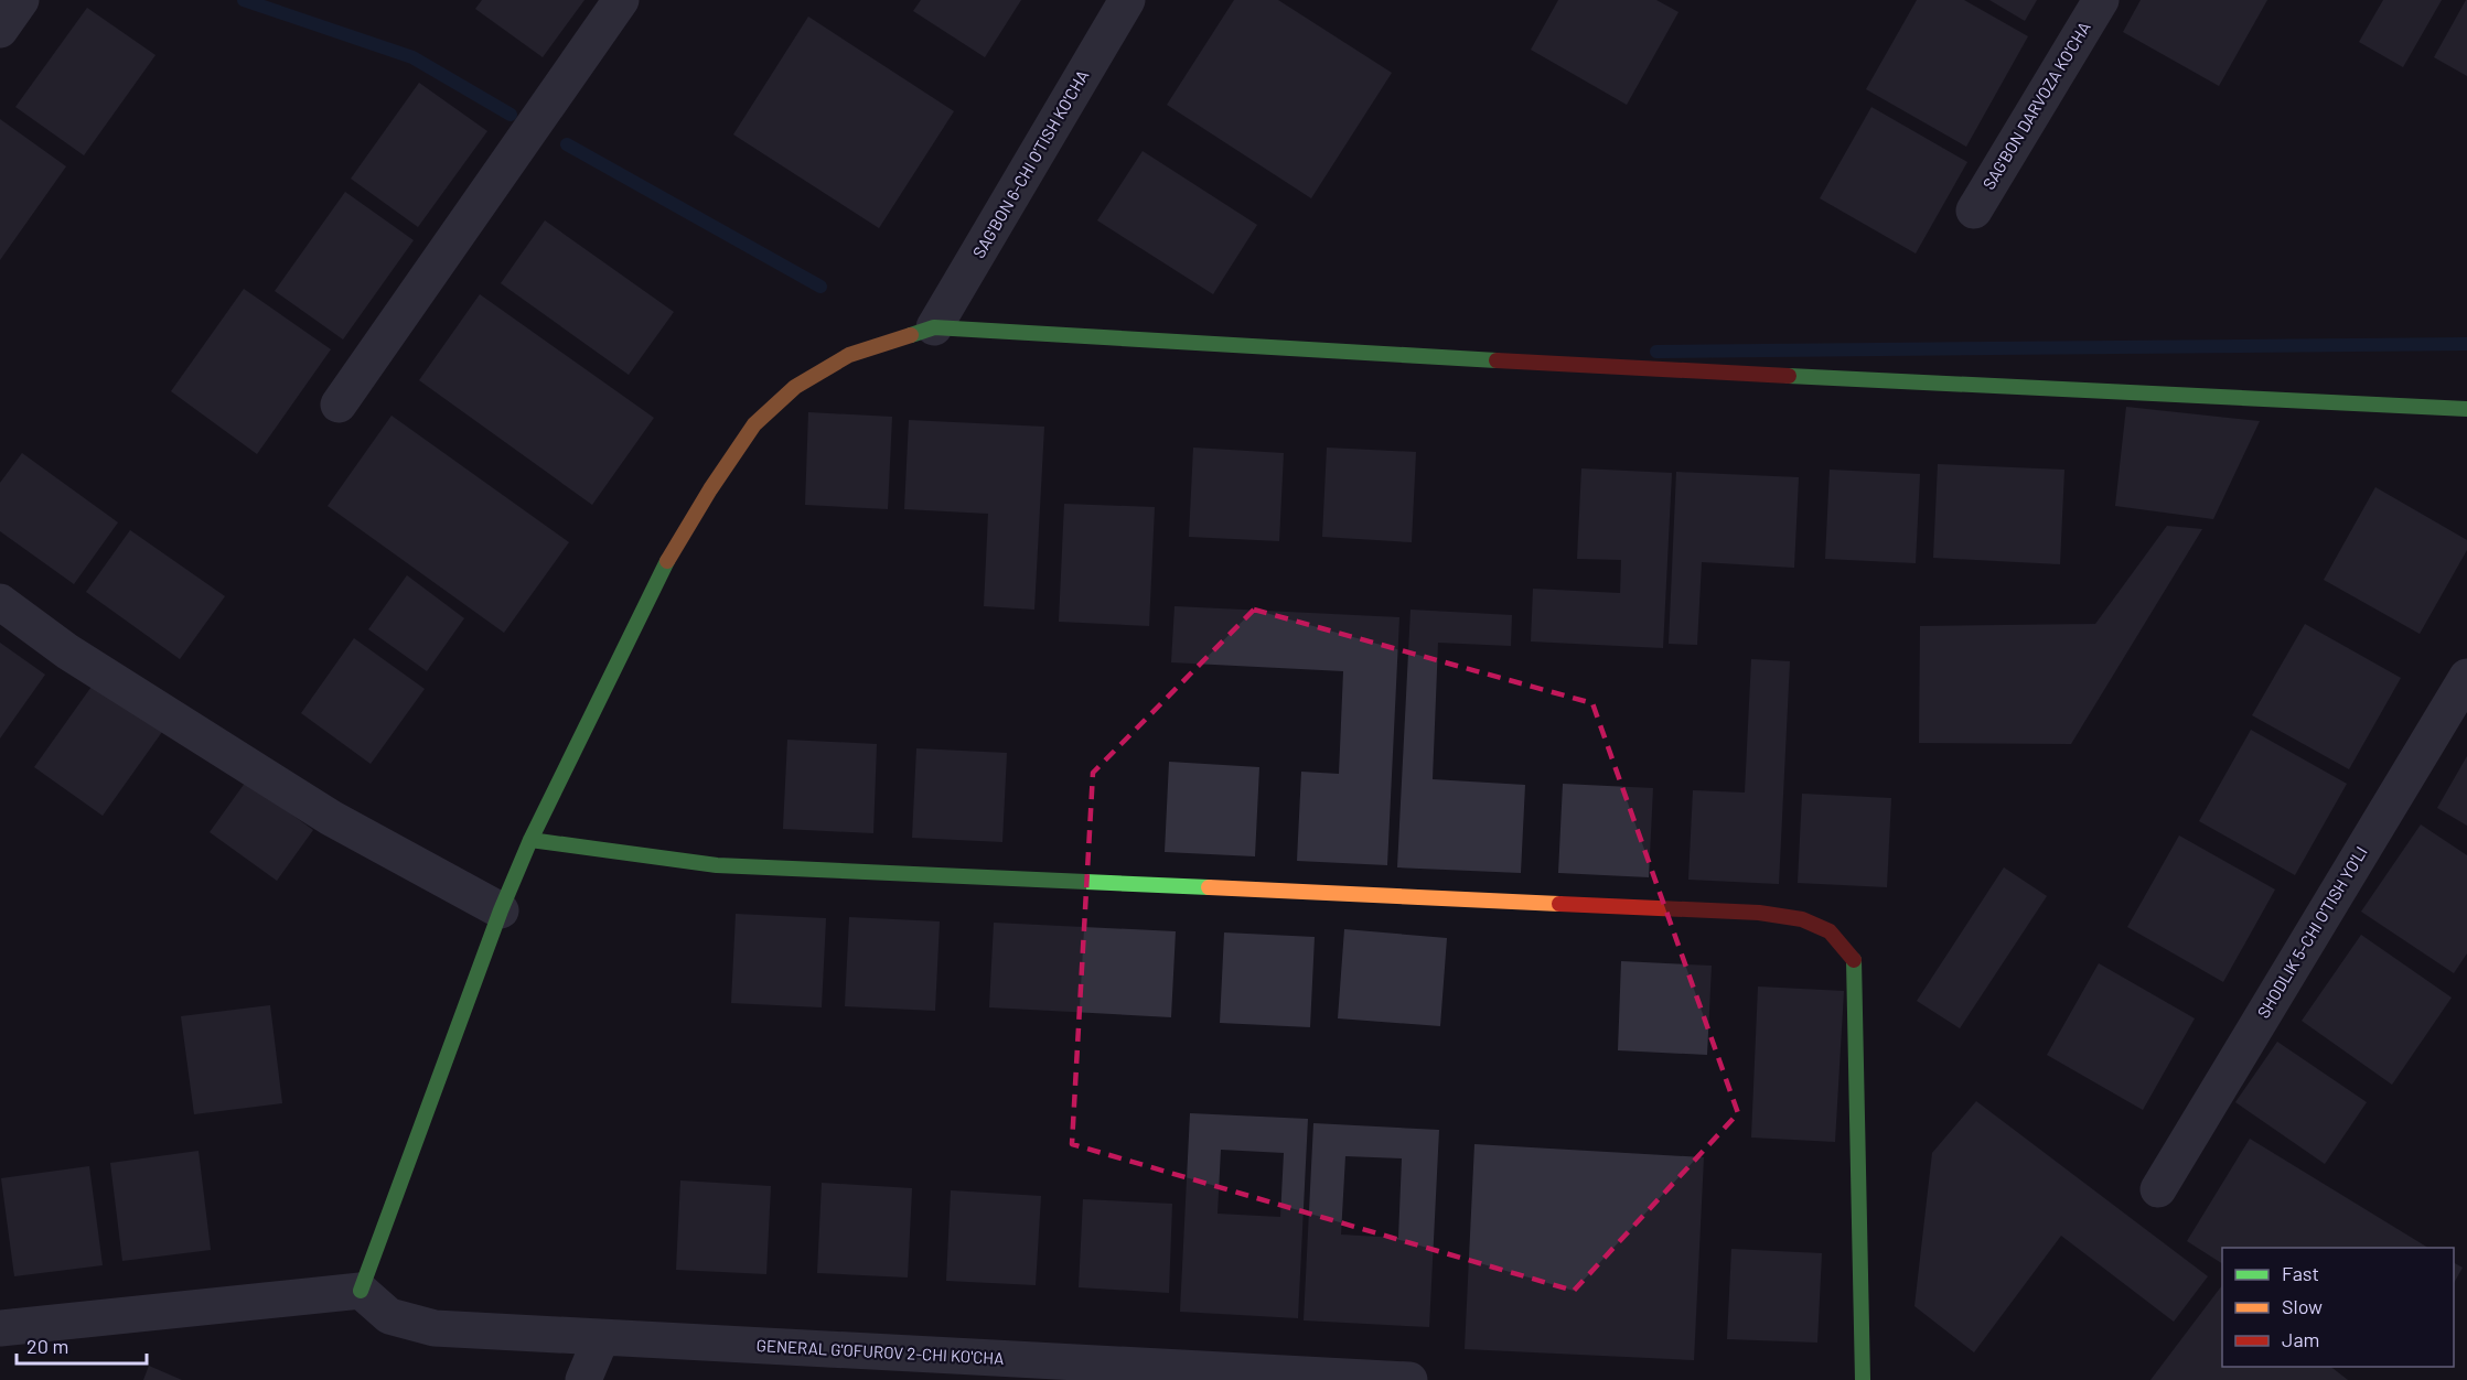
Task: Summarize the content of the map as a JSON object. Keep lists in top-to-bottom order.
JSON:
{
  "streets": {
    "street": [
      "SAG'BON DARVOZA KO'CHA",
      "SAG'BON 6-CHI O'TISH KO'CHA",
      "SHODLIK 5-CHI O'TISH YO'LI",
      "GENERAL G'OFUROV 2-CHI KO'CHA"
    ]
  },
  "legend": ["Fast", "Slow", "Jam"],
  "scale_bar": "20 m"
}
